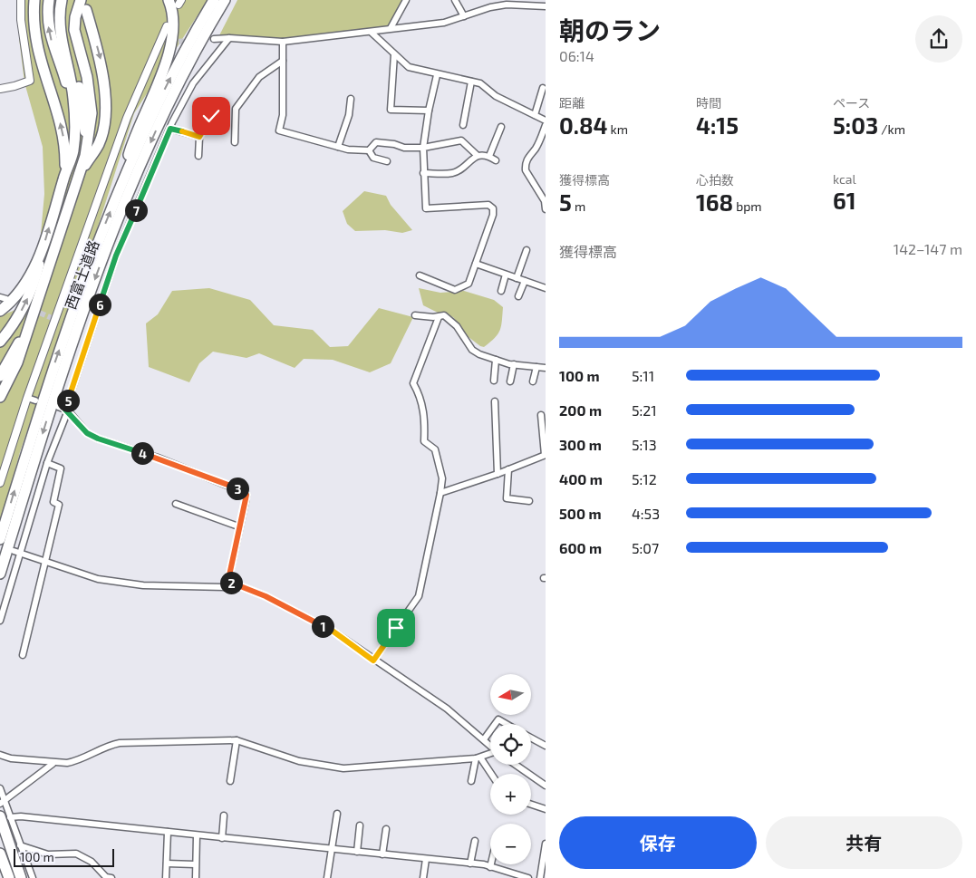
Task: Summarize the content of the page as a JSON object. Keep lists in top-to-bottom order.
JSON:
{
  "streets": {
    "highway": ["西富士道路"]
  },
  "scale_bar": "100 m",
  "north": "left",
  "page": {
    "heading": ["朝のラン", "06:14"],
    "stats": [
      ["距離", "0.84 km"],
      ["時間", "4:15"],
      ["ペース", "5:03 /km"],
      ["獲得標高", "5 m"],
      ["心拍数", "168 bpm"],
      ["kcal", "61"]
    ],
    "pins": [
      "7",
      "6",
      "5",
      "4",
      "3",
      "2",
      "1"
    ],
    "chart": ["獲得標高", "142–147 m"],
    "list": [
      {
        "name": "100 m",
        "note": "5:11"
      },
      {
        "name": "200 m",
        "note": "5:21"
      },
      {
        "name": "300 m",
        "note": "5:13"
      },
      {
        "name": "400 m",
        "note": "5:12"
      },
      {
        "name": "500 m",
        "note": "4:53"
      },
      {
        "name": "600 m",
        "note": "5:07"
      }
    ],
    "map_buttons": ["+", "−"],
    "buttons": ["保存", "共有"],
    "scale": "100 m"
  }
}
